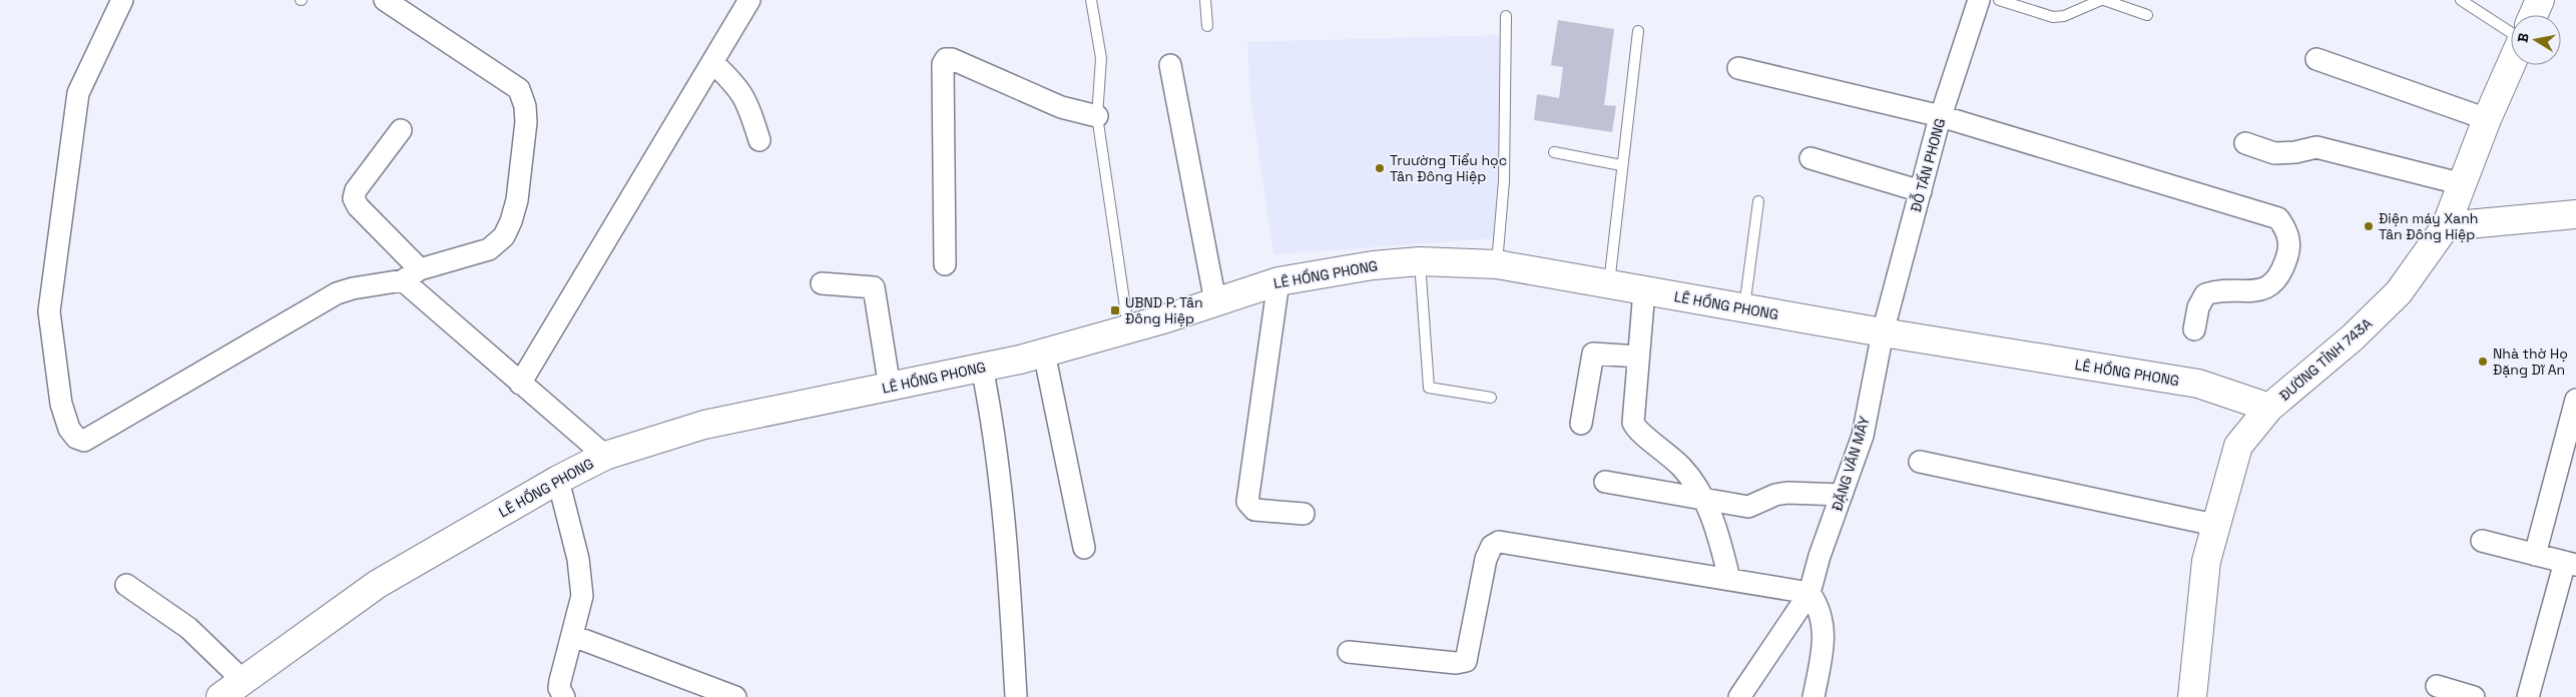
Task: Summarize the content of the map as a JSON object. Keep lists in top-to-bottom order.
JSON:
{
  "streets": {
    "main road": ["LÊ HỒNG PHONG", "ĐƯỜNG TỈNH 743A"],
    "street": ["ĐỖ TẤN PHONG", "ĐẶNG VĂN MÂY"]
  },
  "crossings": [
    ["ĐỖ TẤN PHONG", "LÊ HỒNG PHONG"],
    ["ĐỖ TẤN PHONG", "ĐẶNG VĂN MÂY"],
    ["LÊ HỒNG PHONG", "ĐƯỜNG TỈNH 743A"],
    ["LÊ HỒNG PHONG", "ĐẶNG VĂN MÂY"]
  ],
  "places": {
    "other": ["Truường Tiểu học Tân Đông Hiệp", "Điện máy Xanh Tân Đông Hiệp", "Nhà thờ Họ Đặng Dĩ An"],
    "transit": ["UBND P. Tân Đông Hiệp"]
  },
  "north": "left"
}
